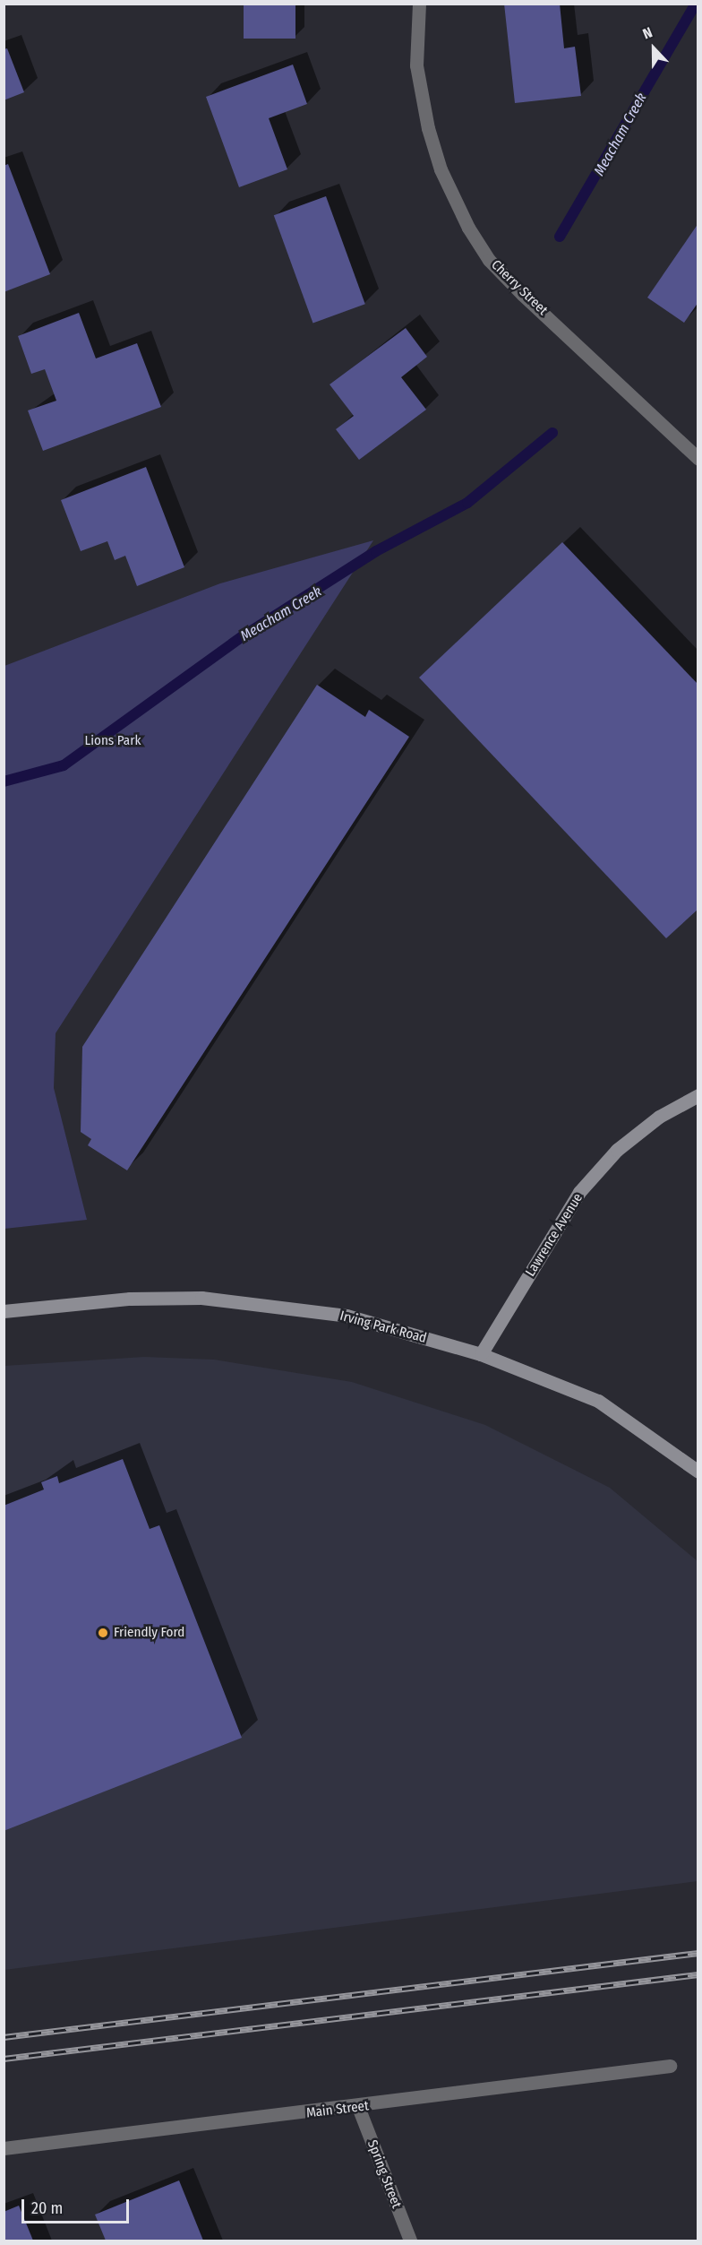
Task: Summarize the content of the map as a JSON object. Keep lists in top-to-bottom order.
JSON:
{
  "streets": {
    "main road": ["Lawrence Avenue", "Irving Park Road"],
    "street": ["Cherry Street", "Main Street", "Spring Street"]
  },
  "crossings": [
    ["Lawrence Avenue", "Irving Park Road"],
    ["Main Street", "Spring Street"]
  ],
  "water": ["Meacham Creek"],
  "parks": ["Lions Park"],
  "places": ["Friendly Ford"],
  "scale_bar": "20 m",
  "north": "top"
}
